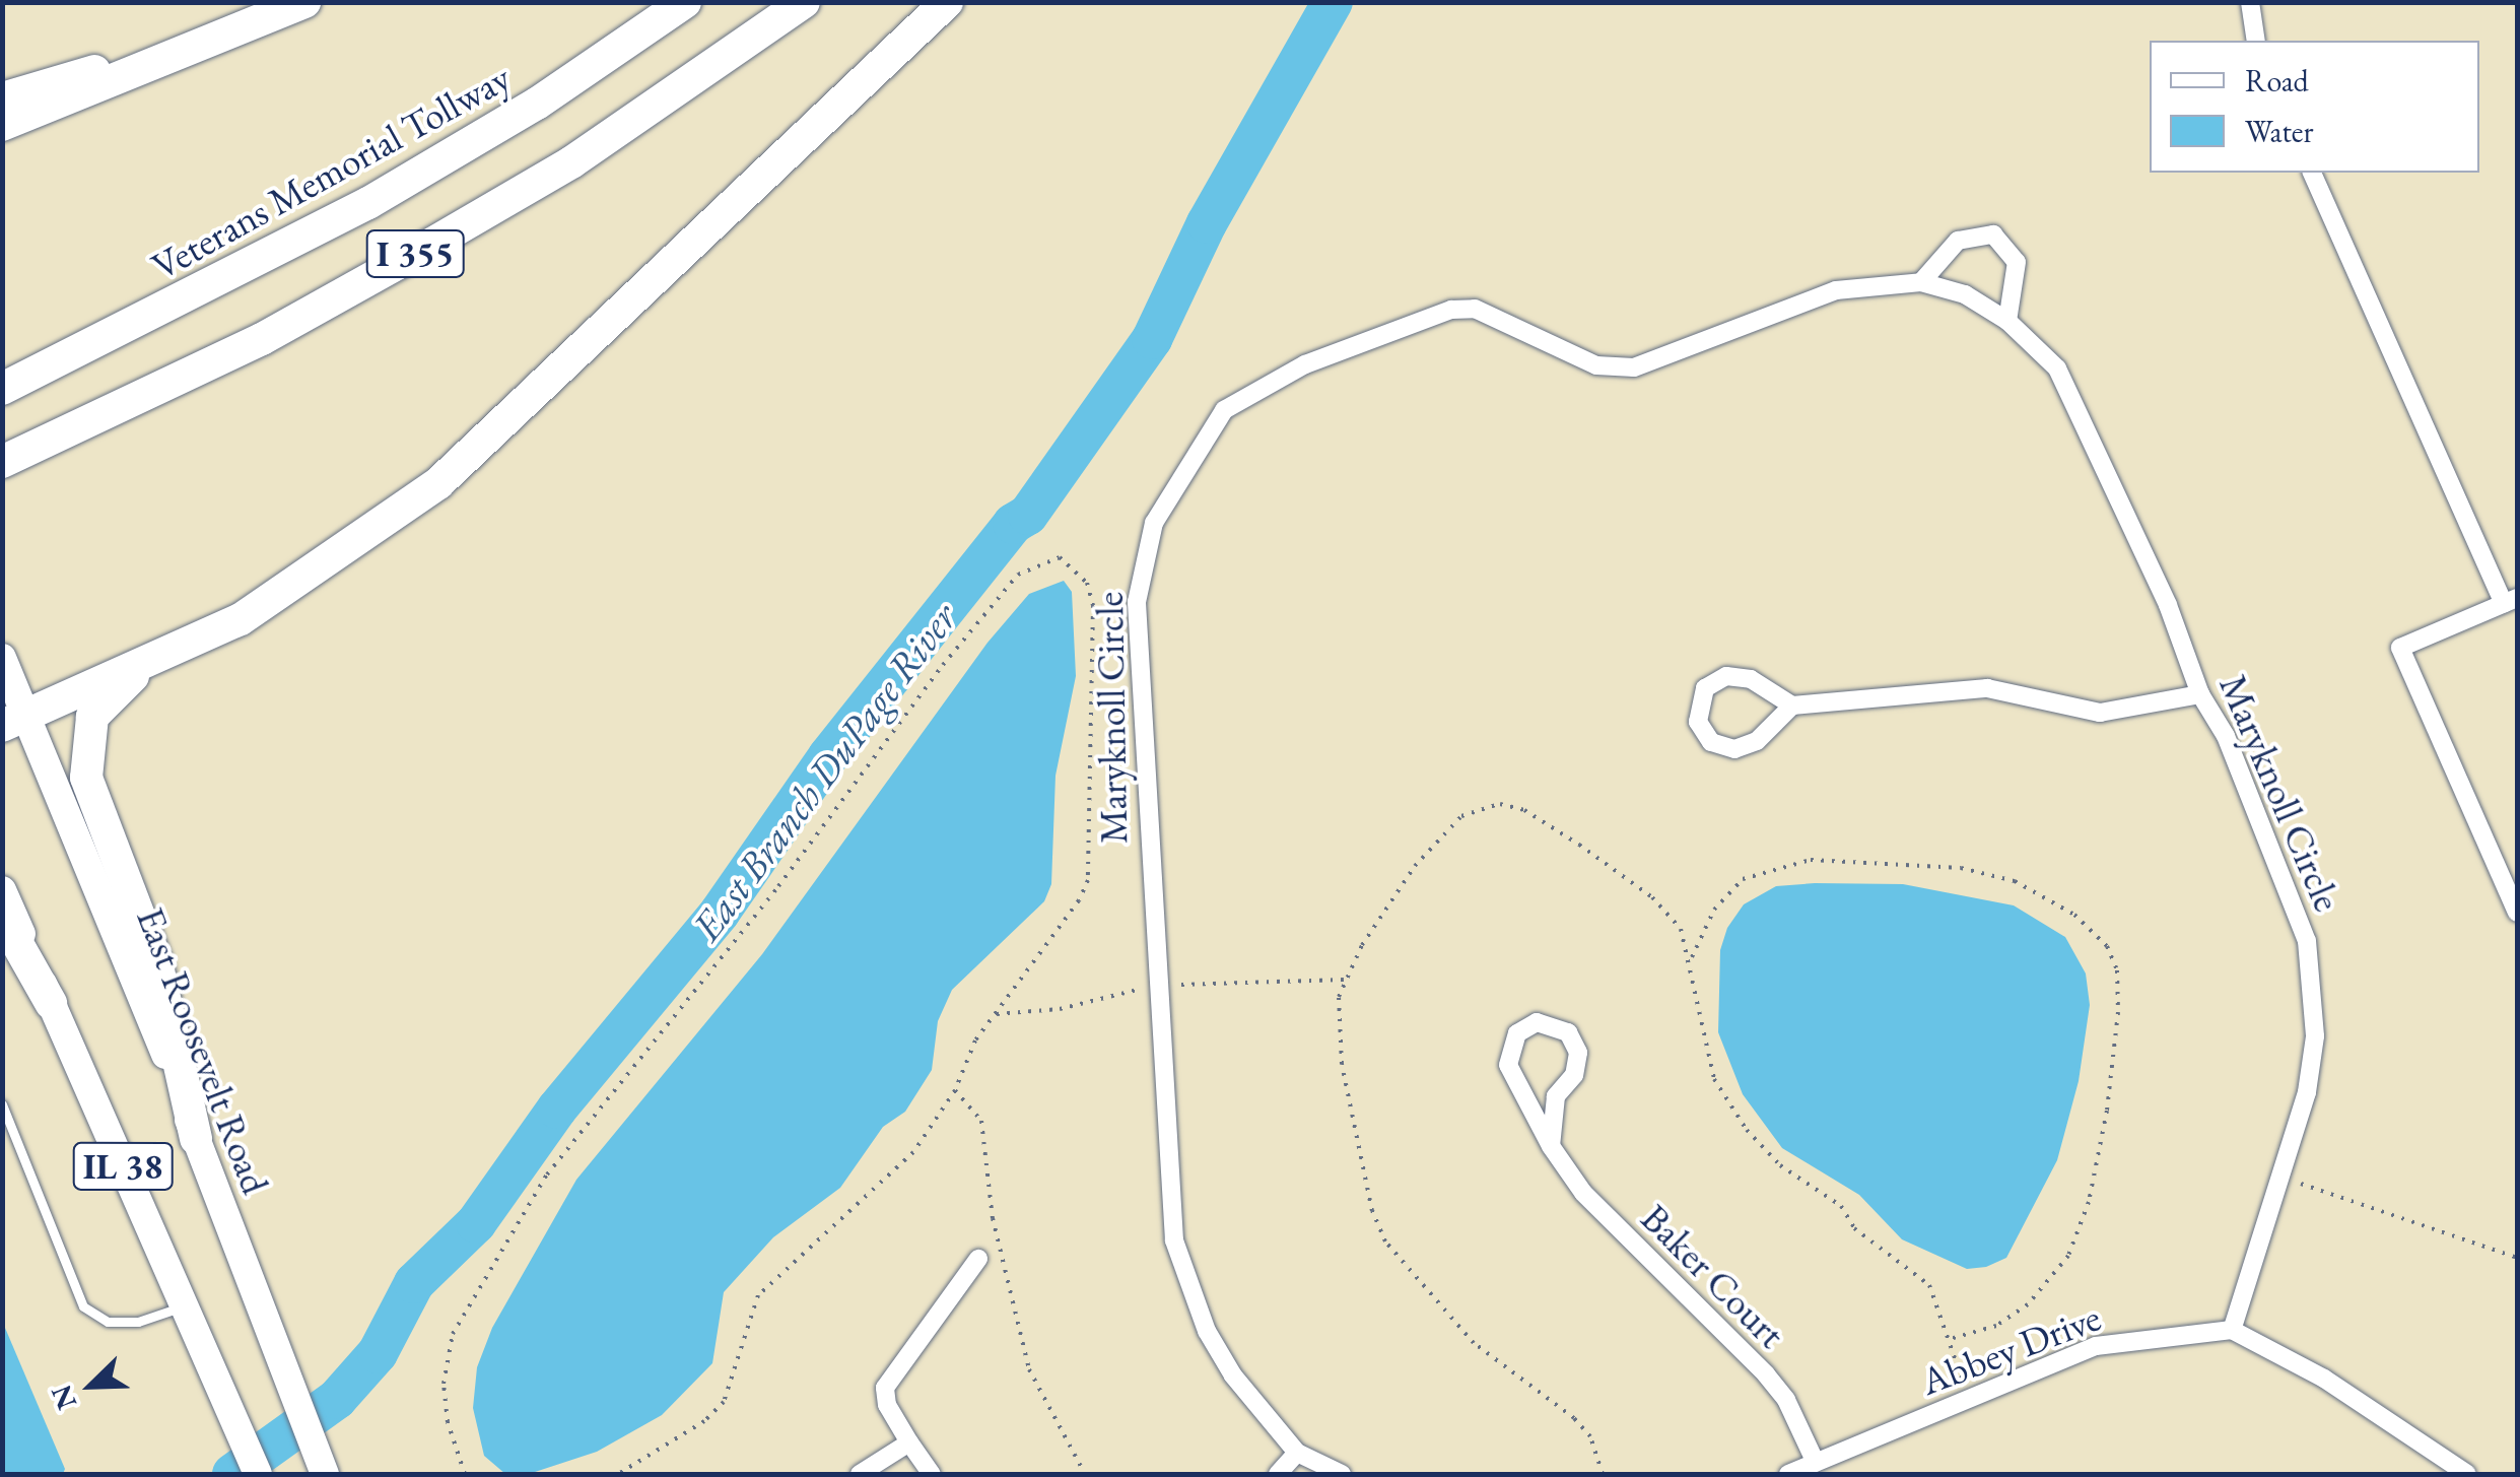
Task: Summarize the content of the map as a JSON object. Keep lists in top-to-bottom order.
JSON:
{
  "streets": {
    "highway": ["Veterans Memorial Tollway", "I 355"],
    "main road": ["East Roosevelt Road", "IL 38"],
    "street": ["Maryknoll Circle", "Baker Court", "Abbey Drive"]
  },
  "crossings": [
    ["Maryknoll Circle", "Abbey Drive"],
    ["Baker Court", "Abbey Drive"]
  ],
  "water": ["East Branch DuPage River"],
  "legend": ["Road", "Water"],
  "north": "bottom left"
}
